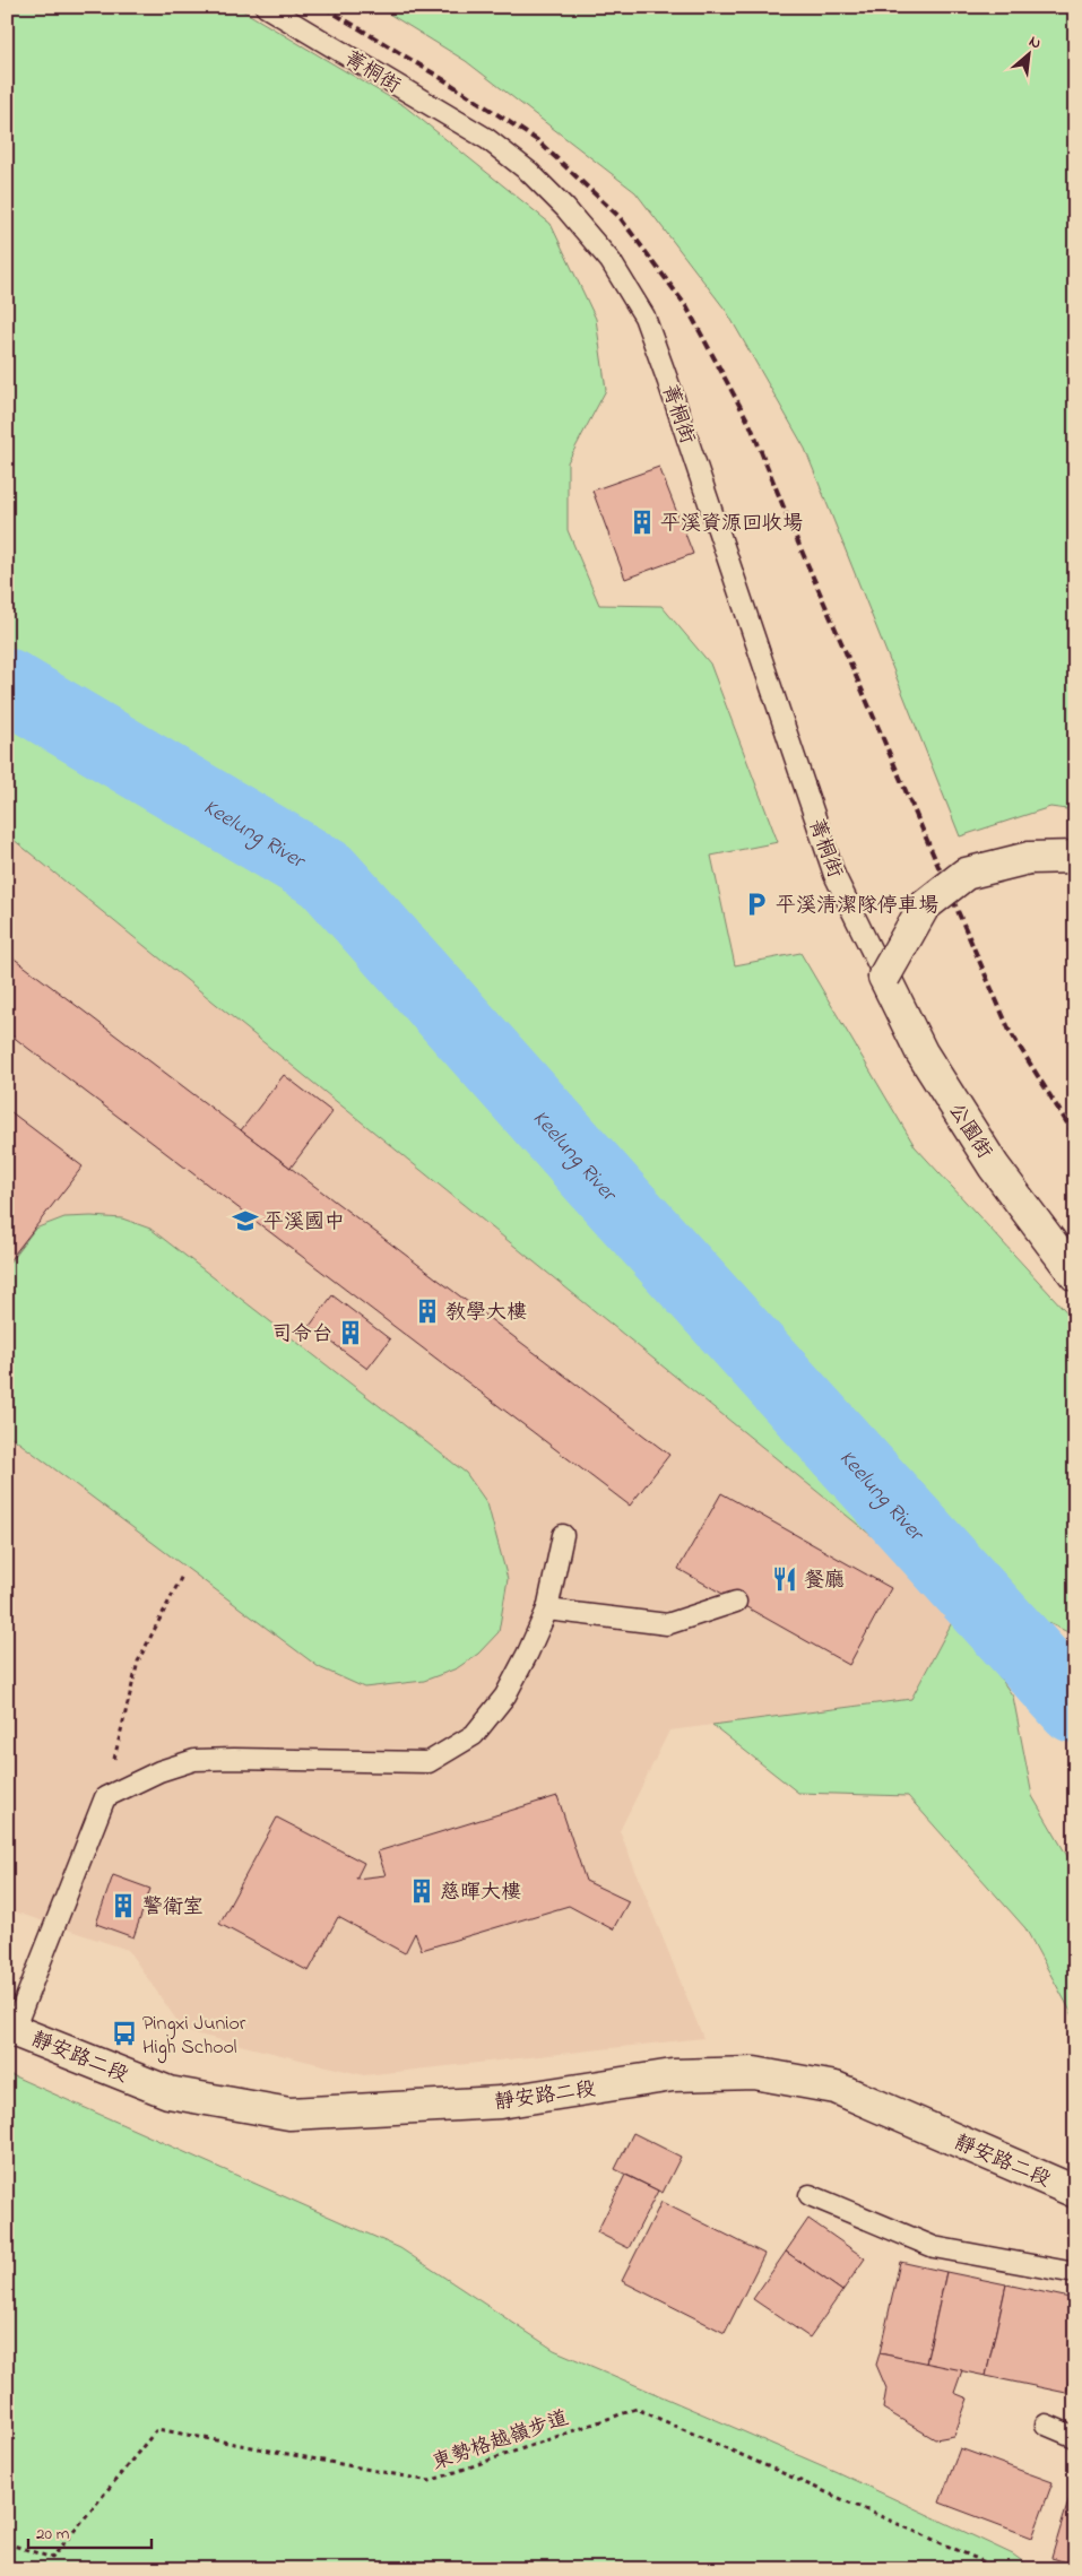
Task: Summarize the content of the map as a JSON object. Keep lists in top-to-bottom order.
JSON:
{
  "streets": {
    "main road": ["公園街", "靜安路二段"],
    "lane": ["菁桐街"],
    "path": ["東勢格越嶺步道"]
  },
  "crossings": [
    ["菁桐街", "公園街"]
  ],
  "water": ["Keelung River"],
  "places": {
    "building": [
      "平溪資源回收場",
      "教學大樓",
      "司令台",
      "慈暉大樓",
      "警衛室"
    ],
    "parking": ["平溪清潔隊停車場"],
    "school or university": ["平溪國中"],
    "restaurant": ["餐廳"],
    "bus stop": ["Pingxi Junior High School"]
  },
  "scale_bar": "20 m",
  "north": "top right"
}
